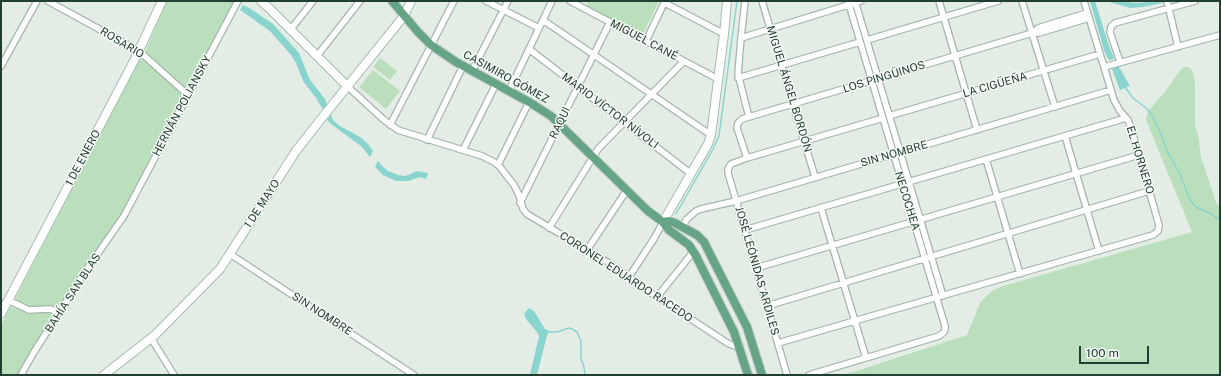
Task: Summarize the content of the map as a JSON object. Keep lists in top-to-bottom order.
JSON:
{
  "streets": {
    "main road": ["CASIMIRO GÓMEZ"],
    "street": [
      "MIGUEL CANÉ",
      "ROSARIO",
      "LOS PINGÜINOS",
      "LA CIGÜEÑA",
      "MIGUEL ÁNGEL BORDÓN",
      "HERNÁN POLIANSKY",
      "MARIO VÍCTOR NÍVOLI",
      "RAQUI",
      "SIN NOMBRE",
      "1 DE ENERO",
      "EL HORNERO",
      "NECOCHEA",
      "1 DE MAYO",
      "JOSÉ LEÓNIDAS ARDILES",
      "CORONEL EDUARDO RACEDO",
      "BAHÍA SAN BLAS"
    ]
  },
  "crossings": [
    ["MIGUEL CANÉ", "RAQUI"],
    ["ROSARIO", "HERNÁN POLIANSKY"],
    ["ROSARIO", "1 DE ENERO"],
    ["CASIMIRO GÓMEZ", "RAQUI"],
    ["CASIMIRO GÓMEZ", "SIN NOMBRE"],
    ["CASIMIRO GÓMEZ", "1 DE MAYO"],
    ["CASIMIRO GÓMEZ", "CORONEL EDUARDO RACEDO"],
    ["LOS PINGÜINOS", "MIGUEL ÁNGEL BORDÓN"],
    ["LOS PINGÜINOS", "EL HORNERO"],
    ["LOS PINGÜINOS", "NECOCHEA"],
    ["LOS PINGÜINOS", "JOSÉ LEÓNIDAS ARDILES"],
    ["LA CIGÜEÑA", "EL HORNERO"],
    ["LA CIGÜEÑA", "NECOCHEA"],
    ["MIGUEL ÁNGEL BORDÓN", "SIN NOMBRE"],
    ["HERNÁN POLIANSKY", "BAHÍA SAN BLAS"],
    ["MARIO VÍCTOR NÍVOLI", "RAQUI"],
    ["RAQUI", "CORONEL EDUARDO RACEDO"],
    ["SIN NOMBRE", "EL HORNERO"],
    ["SIN NOMBRE", "NECOCHEA"],
    ["SIN NOMBRE", "1 DE MAYO"],
    ["SIN NOMBRE", "JOSÉ LEÓNIDAS ARDILES"],
    ["1 DE MAYO", "CORONEL EDUARDO RACEDO"]
  ],
  "scale_bar": "100 m"
}
